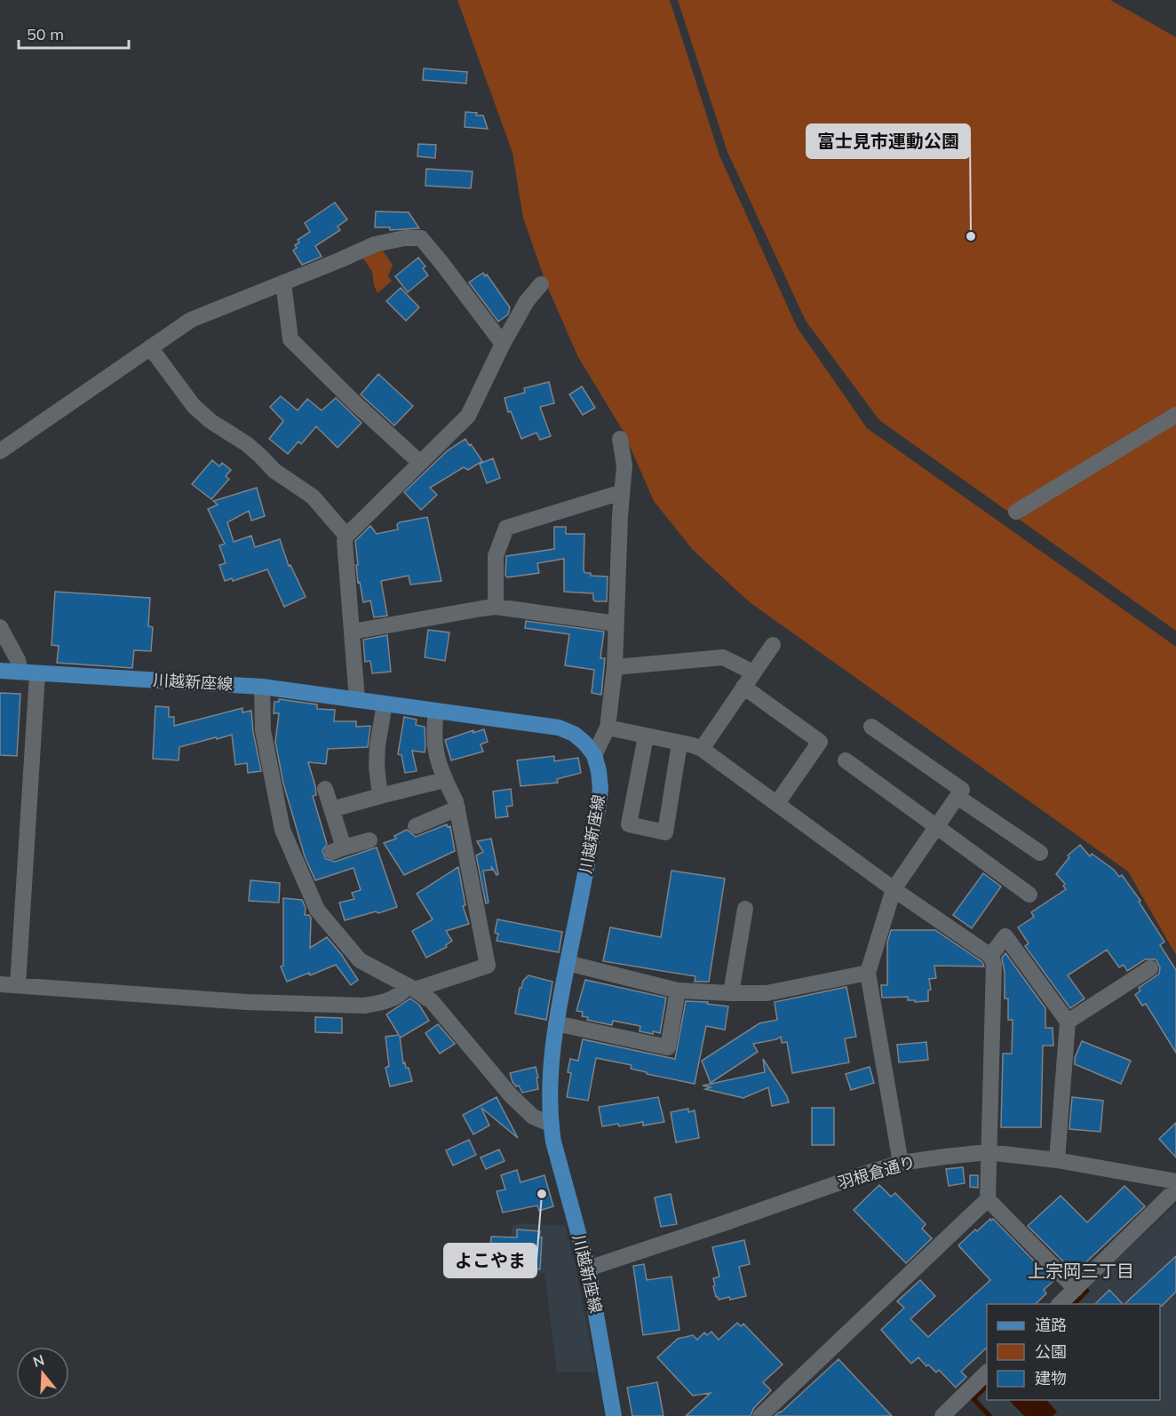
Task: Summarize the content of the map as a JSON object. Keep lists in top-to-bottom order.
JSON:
{
  "streets": {
    "main road": ["川越新座線"],
    "street": ["羽根倉通り"]
  },
  "crossings": [
    ["川越新座線", "羽根倉通り"]
  ],
  "districts": ["上宗岡三丁目"],
  "places": ["富士見市運動公園", "よこやま"],
  "legend": ["道路", "公園", "建物"],
  "scale_bar": "50 m",
  "north": "top"
}
